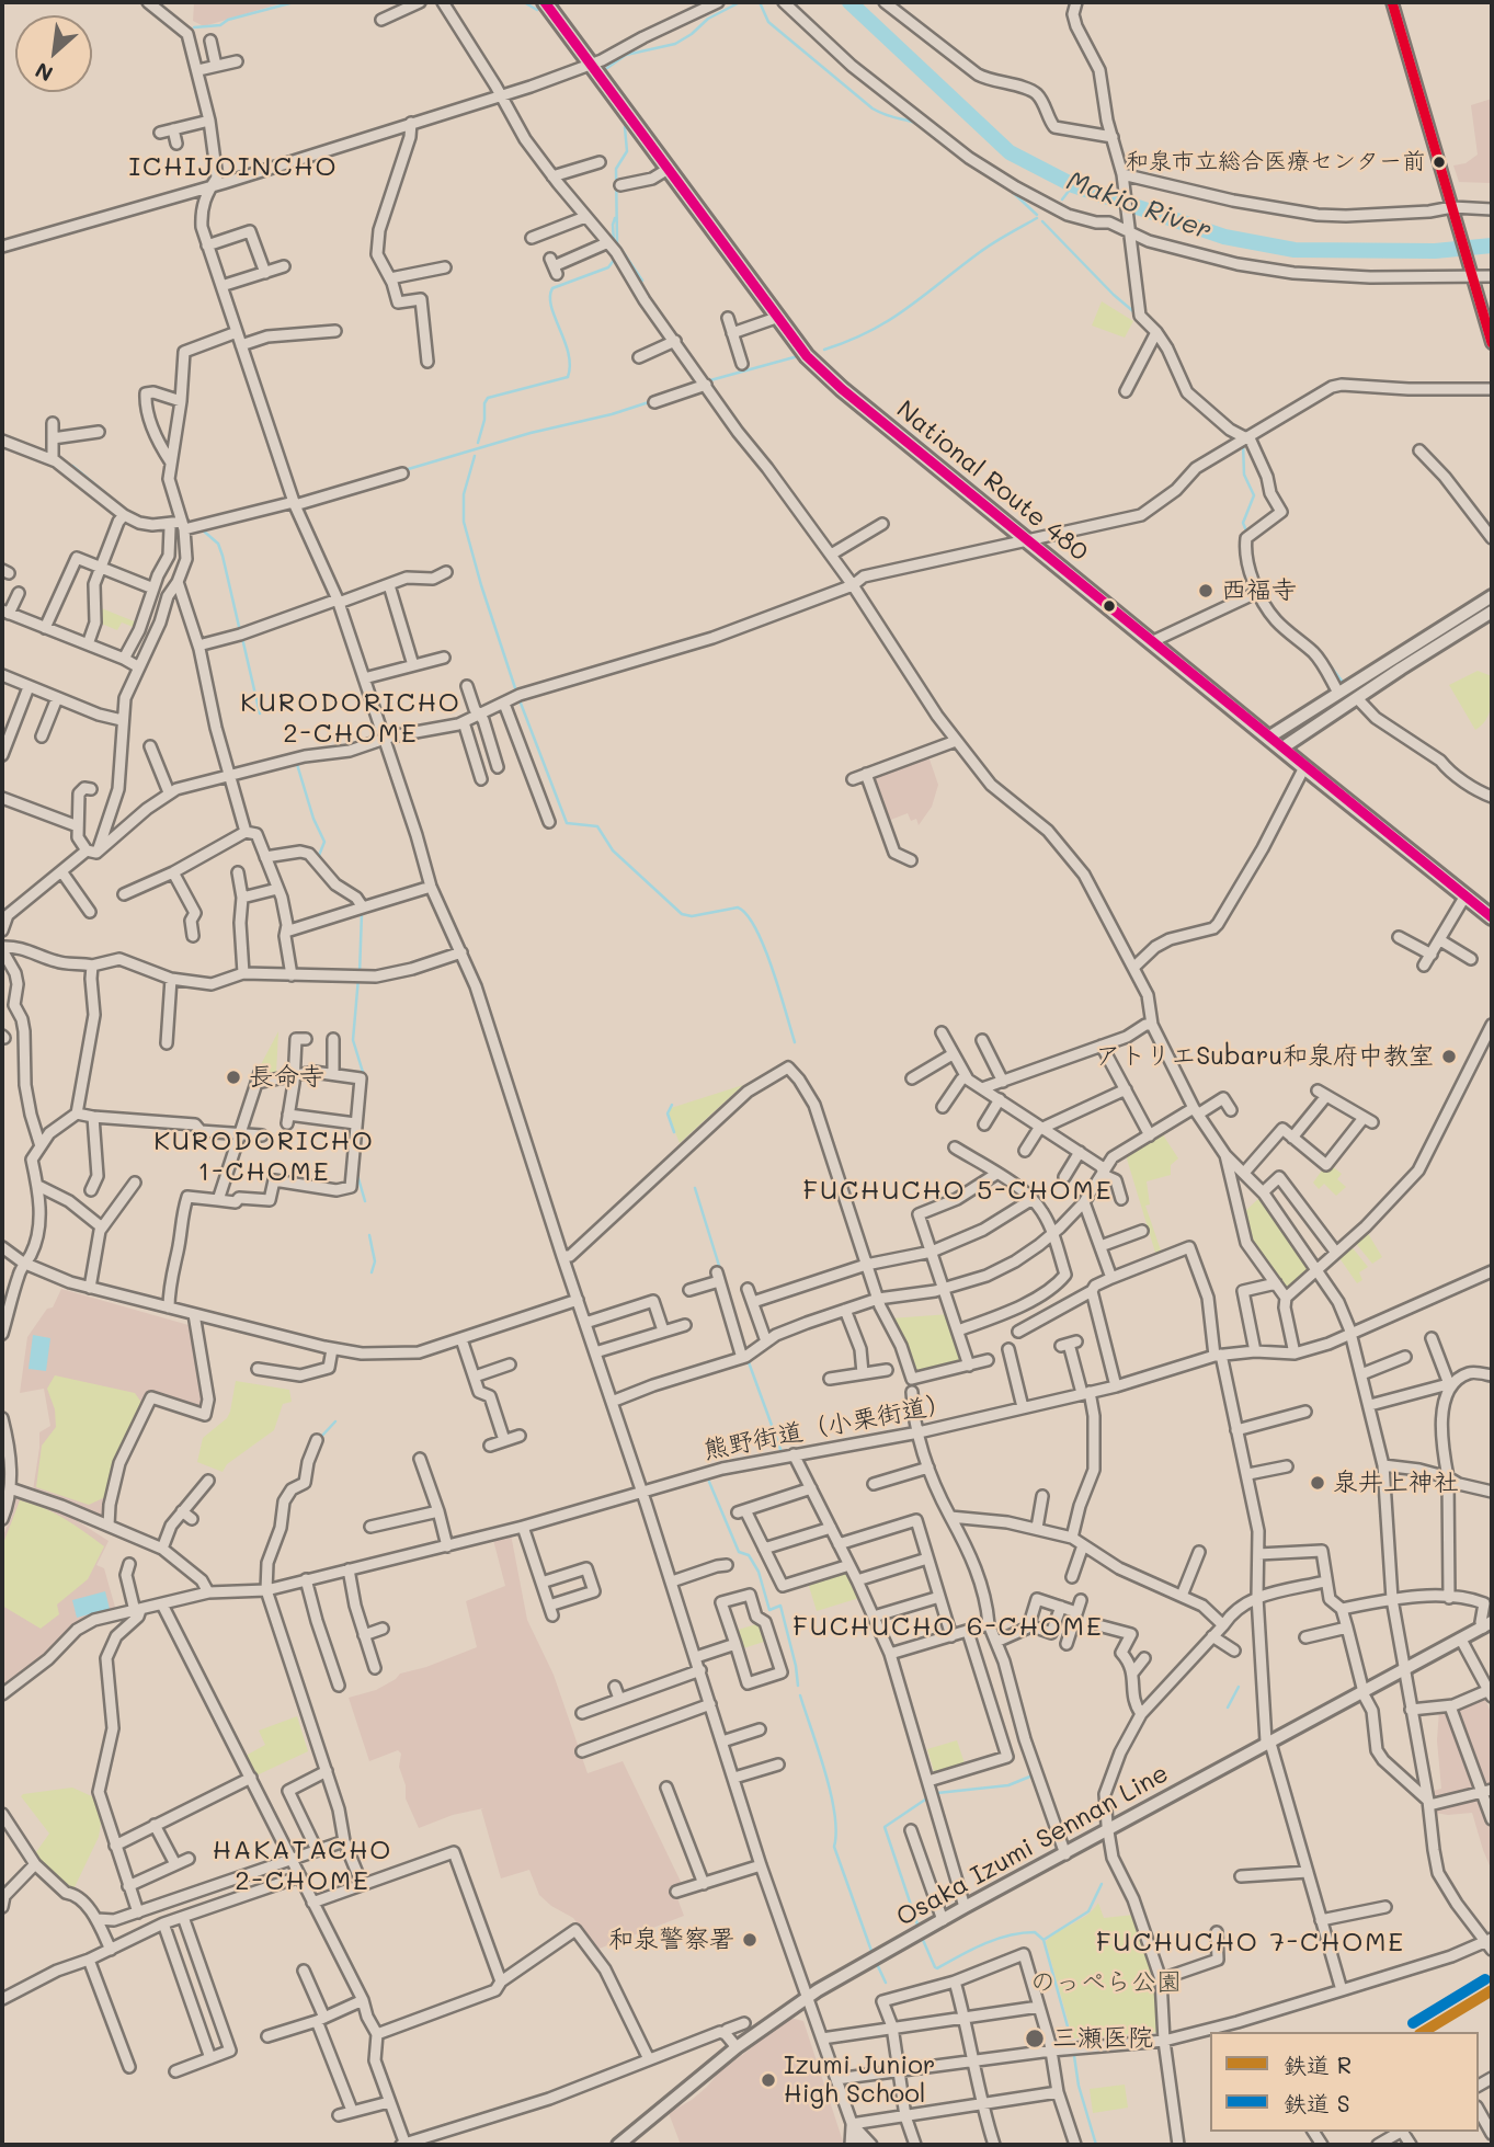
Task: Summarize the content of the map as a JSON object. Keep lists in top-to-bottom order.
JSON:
{
  "streets": {
    "highway": ["National Route 480"],
    "main road": ["Osaka Izumi Sennan Line"],
    "street": ["熊野街道（小栗街道）"]
  },
  "districts": [
    "ICHIJOINCHO",
    "KURODORICHO 2-CHOME",
    "KURODORICHO 1-CHOME",
    "FUCHUCHO 5-CHOME",
    "FUCHUCHO 6-CHOME",
    "HAKATACHO 2-CHOME",
    "FUCHUCHO 7-CHOME"
  ],
  "water": ["Makio River"],
  "parks": ["のっぺら公園"],
  "places": [
    "和泉市立総合医療センター前",
    "西福寺",
    "アトリエSubaru和泉府中教室",
    "長命寺",
    "泉井上神社",
    "和泉警察署",
    "三瀬医院",
    "Izumi Junior High School"
  ],
  "lines": ["rail line S", "rail line R"],
  "legend": ["鉄道 R", "鉄道 S"],
  "north": "bottom left"
}
